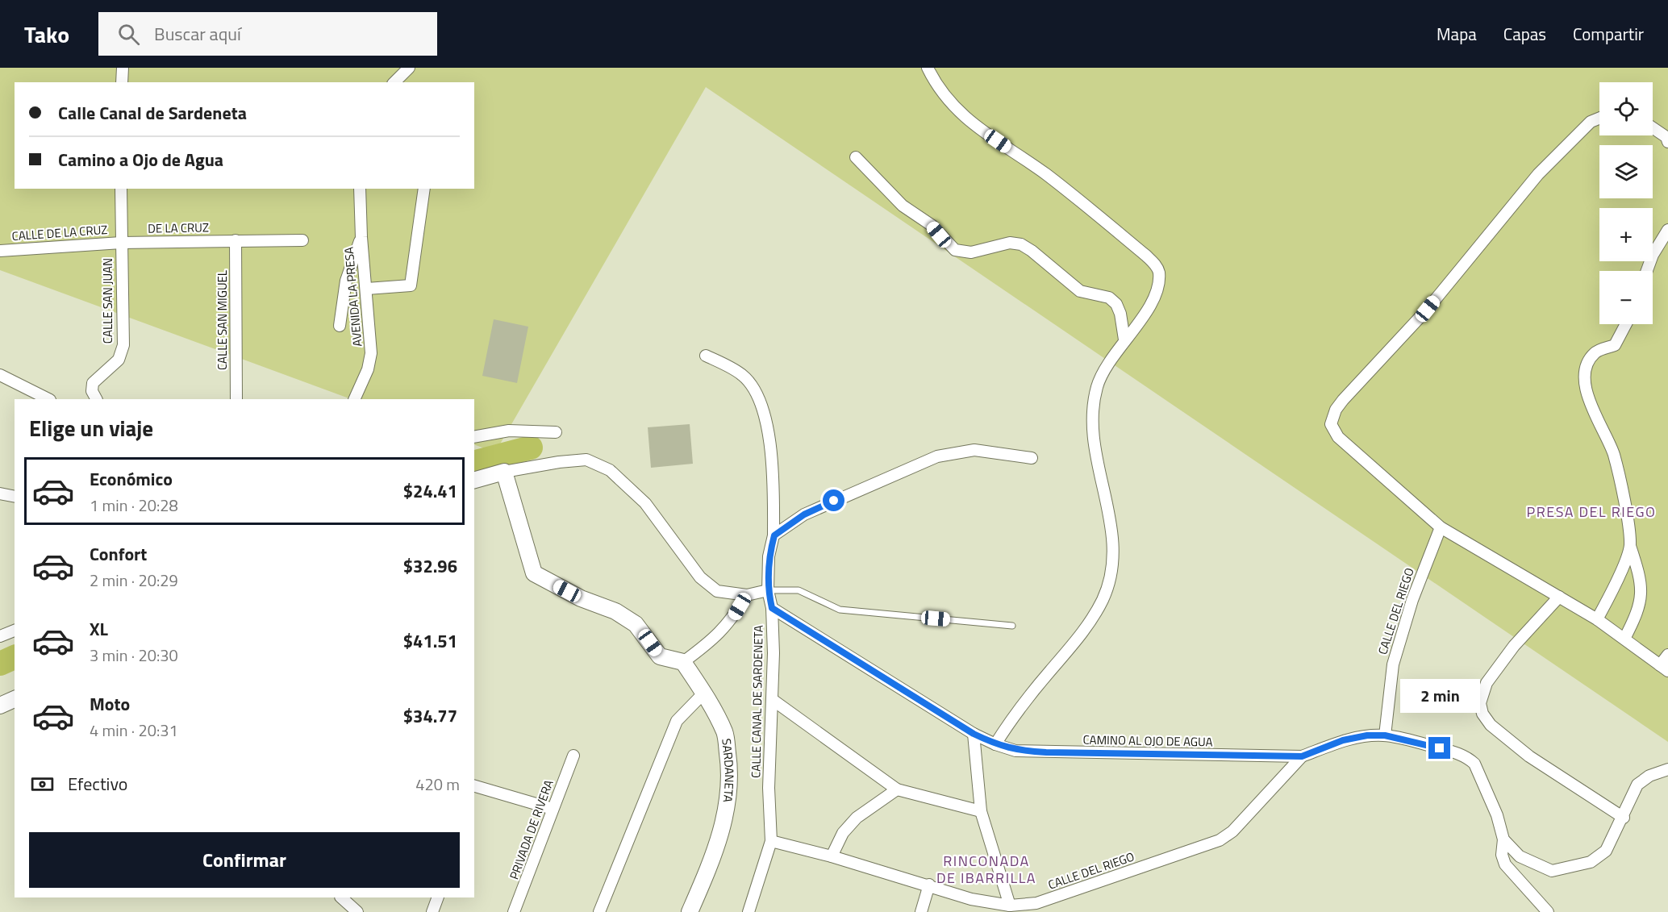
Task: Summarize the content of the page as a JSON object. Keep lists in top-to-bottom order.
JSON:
{
  "streets": {
    "street": [
      "DE LA CRUZ",
      "CALLE DE LA CRUZ",
      "AVENIDA LA PRESA",
      "CALLE SAN JUAN",
      "CALLE SAN MIGUEL",
      "CALLE DEL RIEGO",
      "CALLE CANAL DE SARDENETA",
      "CAMINO AL OJO DE AGUA",
      "SARDANETA",
      "PRIVADA DE RIVERA"
    ]
  },
  "crossings": [
    ["DE LA CRUZ", "CALLE DE LA CRUZ"],
    ["DE LA CRUZ", "CALLE SAN JUAN"],
    ["DE LA CRUZ", "CALLE SAN MIGUEL"],
    ["CALLE DE LA CRUZ", "CALLE SAN JUAN"],
    ["CALLE DEL RIEGO", "CALLE CANAL DE SARDENETA"],
    ["CALLE DEL RIEGO", "CAMINO AL OJO DE AGUA"],
    ["CALLE CANAL DE SARDENETA", "CAMINO AL OJO DE AGUA"]
  ],
  "districts": ["PRESA DEL RIEGO", "RINCONADA DE IBARRILLA"],
  "page": {
    "header": "Tako",
    "search": "Buscar aquí",
    "nav": ["Mapa", "Capas", "Compartir"],
    "map_buttons": ["+", "−"],
    "banner": ["Calle Canal de Sardeneta", "Camino a Ojo de Agua"],
    "heading": "Elige un viaje",
    "list": [
      {
        "name": "Económico",
        "note": "1 min · 20:28",
        "value": "$24.41"
      },
      {
        "name": "Confort",
        "note": "2 min · 20:29",
        "value": "$32.96"
      },
      {
        "name": "XL",
        "note": "3 min · 20:30",
        "value": "$41.51"
      },
      {
        "name": "Moto",
        "note": "4 min · 20:31",
        "value": "$34.77"
      }
    ],
    "bubble": "2 min",
    "pay": ["Efectivo", "420 m"],
    "buttons": "Confirmar"
  }
}
